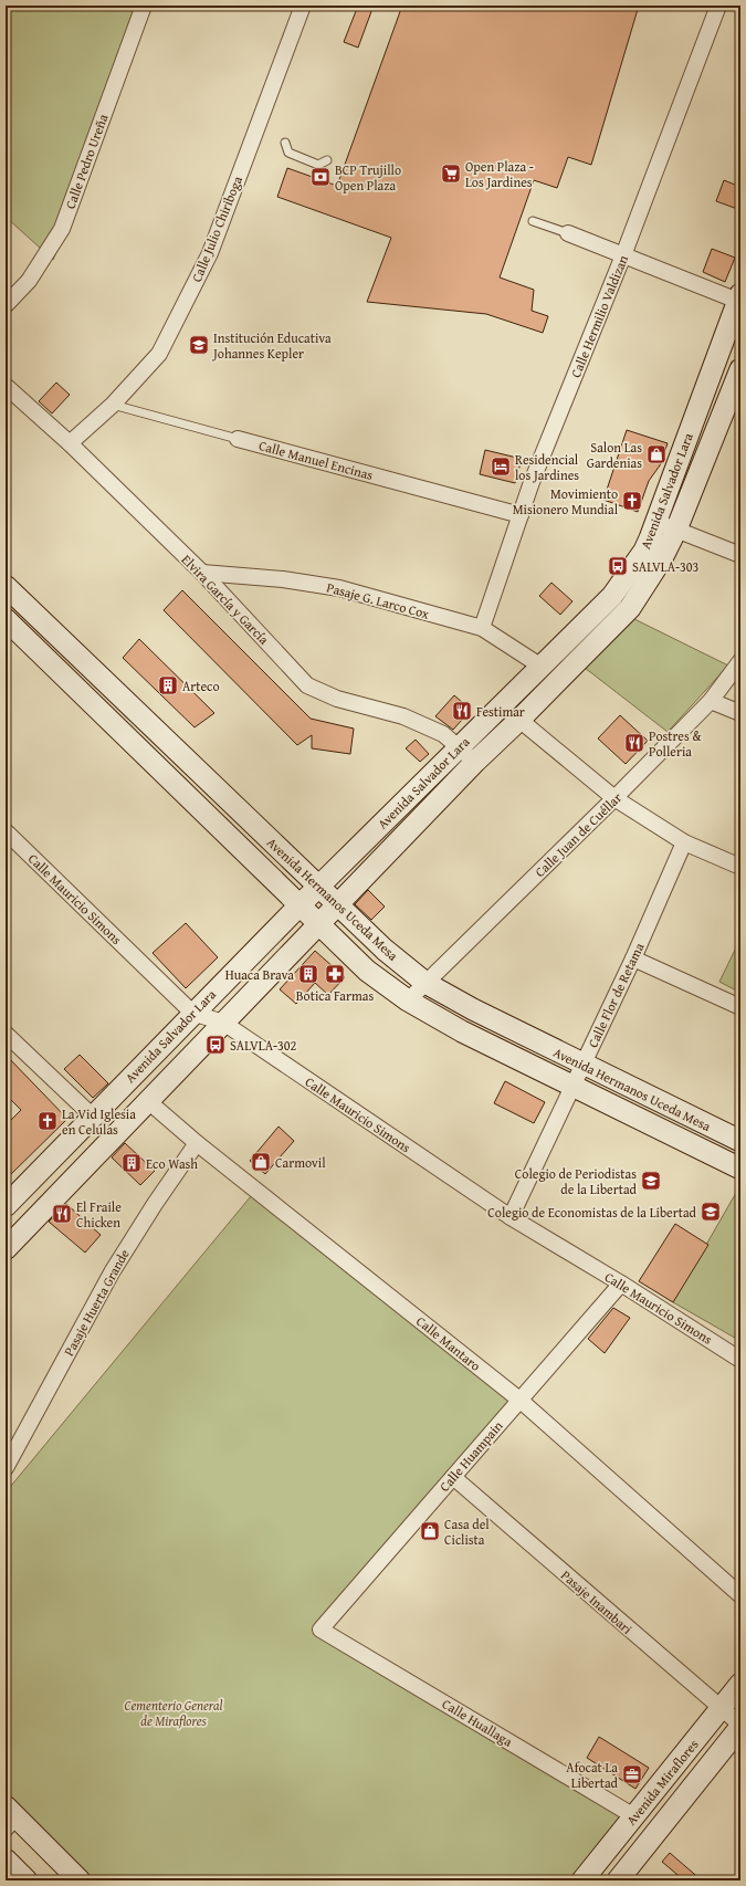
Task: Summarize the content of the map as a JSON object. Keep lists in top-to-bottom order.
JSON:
{
  "streets": {
    "street": [
      "Calle Pedro Ureña",
      "Calle Julio Chiriboga",
      "Calle Hermilio Valdizan",
      "Calle Manuel Encinas",
      "Avenida Salvador Lara",
      "Elvira García y García",
      "Pasaje G. Larco Cox",
      "Calle Juan de Cuéllar",
      "Calle Mauricio Simons",
      "Avenida Hermanos Uceda Mesa",
      "Calle Flor de Retama",
      "Pasaje Huerta Grande",
      "Calle Mantaro",
      "Calle Huampain",
      "Pasaje Inambari",
      "Calle Huallaga",
      "Avenida Miraflores"
    ]
  },
  "crossings": [
    ["Calle Julio Chiriboga", "Calle Manuel Encinas"],
    ["Calle Julio Chiriboga", "Elvira García y García"],
    ["Calle Hermilio Valdizan", "Calle Manuel Encinas"],
    ["Calle Hermilio Valdizan", "Pasaje G. Larco Cox"],
    ["Avenida Salvador Lara", "Elvira García y García"],
    ["Avenida Salvador Lara", "Pasaje G. Larco Cox"],
    ["Avenida Salvador Lara", "Calle Mauricio Simons"],
    ["Avenida Salvador Lara", "Avenida Hermanos Uceda Mesa"],
    ["Avenida Salvador Lara", "Calle Mantaro"],
    ["Elvira García y García", "Pasaje G. Larco Cox"],
    ["Calle Juan de Cuéllar", "Avenida Hermanos Uceda Mesa"],
    ["Calle Mauricio Simons", "Calle Flor de Retama"],
    ["Calle Mauricio Simons", "Calle Huampain"],
    ["Avenida Hermanos Uceda Mesa", "Calle Flor de Retama"],
    ["Pasaje Huerta Grande", "Calle Mantaro"],
    ["Calle Mantaro", "Calle Huampain"],
    ["Calle Huampain", "Pasaje Inambari"],
    ["Calle Huampain", "Calle Huallaga"],
    ["Pasaje Inambari", "Avenida Miraflores"],
    ["Calle Huallaga", "Avenida Miraflores"]
  ],
  "parks": ["Cementerio General de Miraflores"],
  "places": {
    "supermarket": ["Open Plaza - Los Jardines"],
    "bank": ["BCP Trujillo Open Plaza"],
    "school or university": ["Institución Educativa Johannes Kepler", "Colegio de Periodistas de la Libertad", "Colegio de Economistas de la Libertad"],
    "shop": ["Salon Las Gardenias", "Carmovil", "Casa del Ciclista"],
    "hotel": ["Residencial los Jardines"],
    "church": ["Movimiento Misionero Mundial", "La Vid Iglesia en Celulas"],
    "bus stop": ["SALVLA-303", "SALVLA-302"],
    "building": ["Arteco", "Huaca Brava", "Eco Wash"],
    "restaurant": ["Festimar", "Postres & Polleria", "El Fraile Chicken"],
    "pharmacy": ["Botica Farmas"],
    "office": ["Afocat La Libertad"]
  }
}
